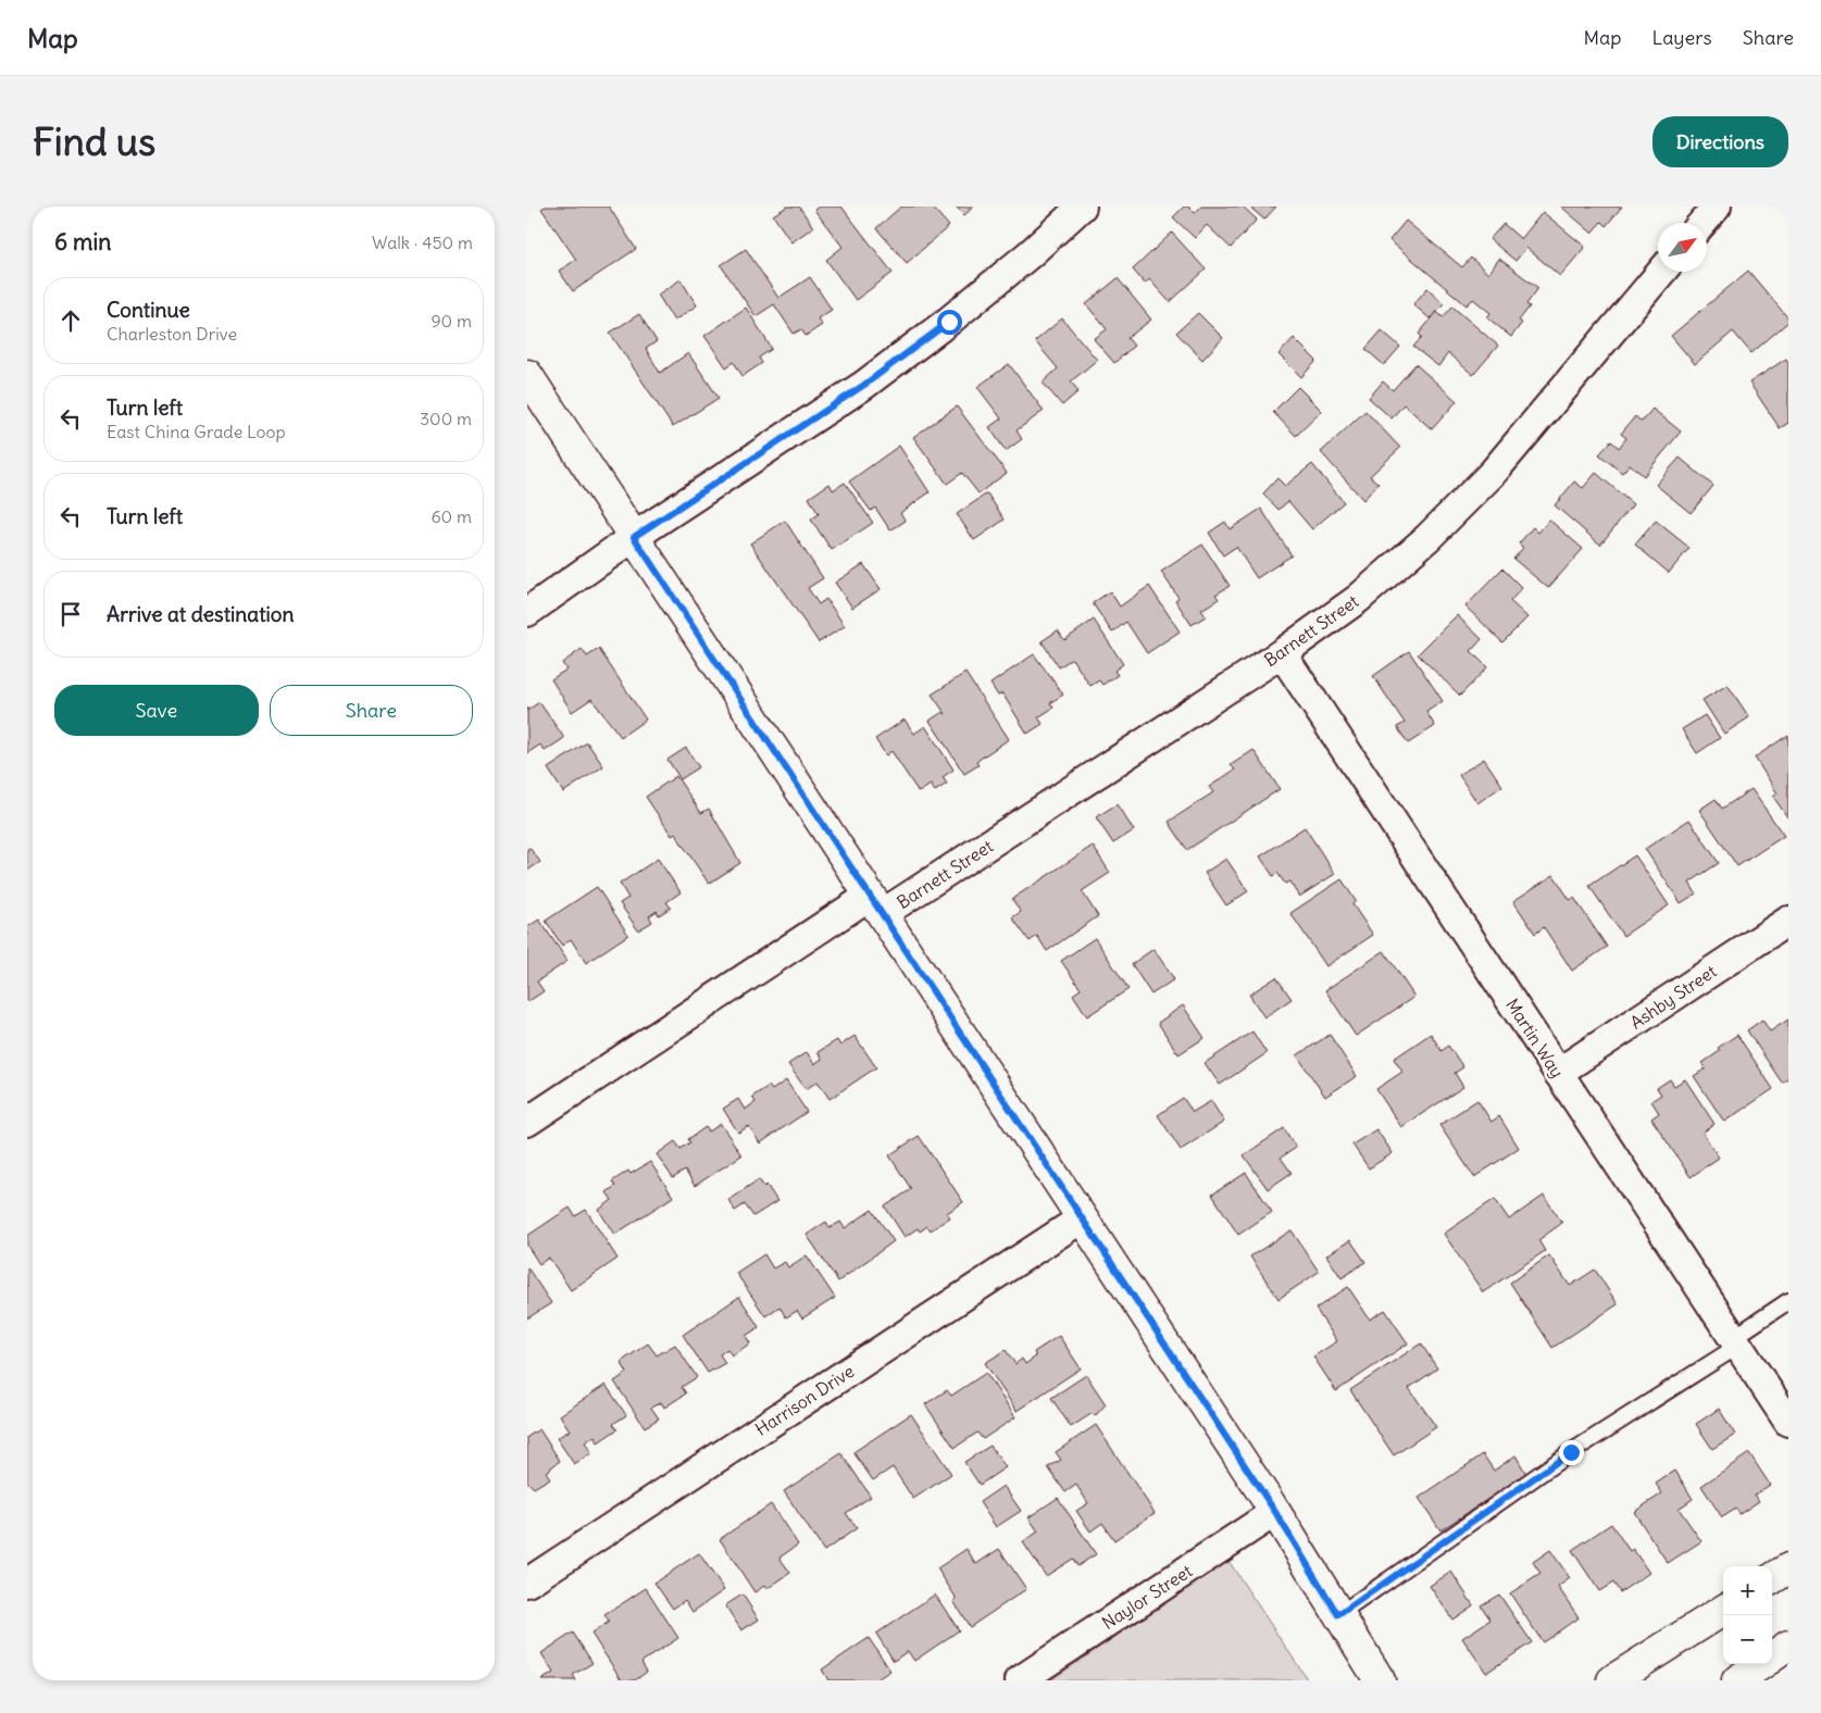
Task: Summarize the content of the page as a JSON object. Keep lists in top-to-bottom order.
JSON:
{
  "streets": {
    "street": [
      "Barnett Street",
      "Ashby Street",
      "Martin Way",
      "Harrison Drive",
      "Naylor Street"
    ]
  },
  "crossings": [
    ["Barnett Street", "Martin Way"],
    ["Ashby Street", "Martin Way"]
  ],
  "north": "top right",
  "page": {
    "header": "Map",
    "nav": ["Map", "Layers", "Share"],
    "buttons": [
      "Directions",
      ["Save", "Share"]
    ],
    "title": "Find us",
    "heading": ["6 min", "Walk · 450 m"],
    "list": [
      ["Continue", "Charleston Drive", "90 m"],
      ["Turn left", "East China Grade Loop", "300 m"],
      ["Turn left", "60 m"],
      "Arrive at destination"
    ],
    "map_buttons": ["+", "−"]
  }
}
